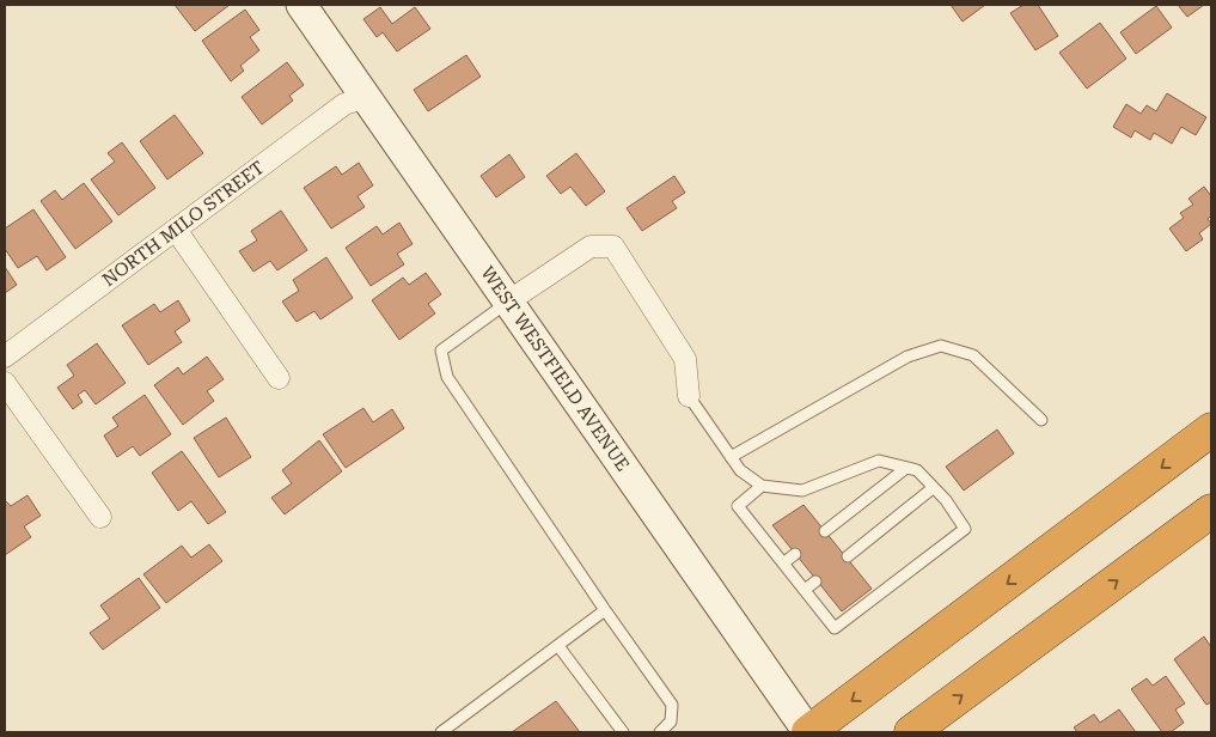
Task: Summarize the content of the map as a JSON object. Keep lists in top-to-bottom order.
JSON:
{
  "streets": {
    "street": ["NORTH MILO STREET", "WEST WESTFIELD AVENUE"]
  },
  "crossings": [
    ["NORTH MILO STREET", "WEST WESTFIELD AVENUE"]
  ]
}
